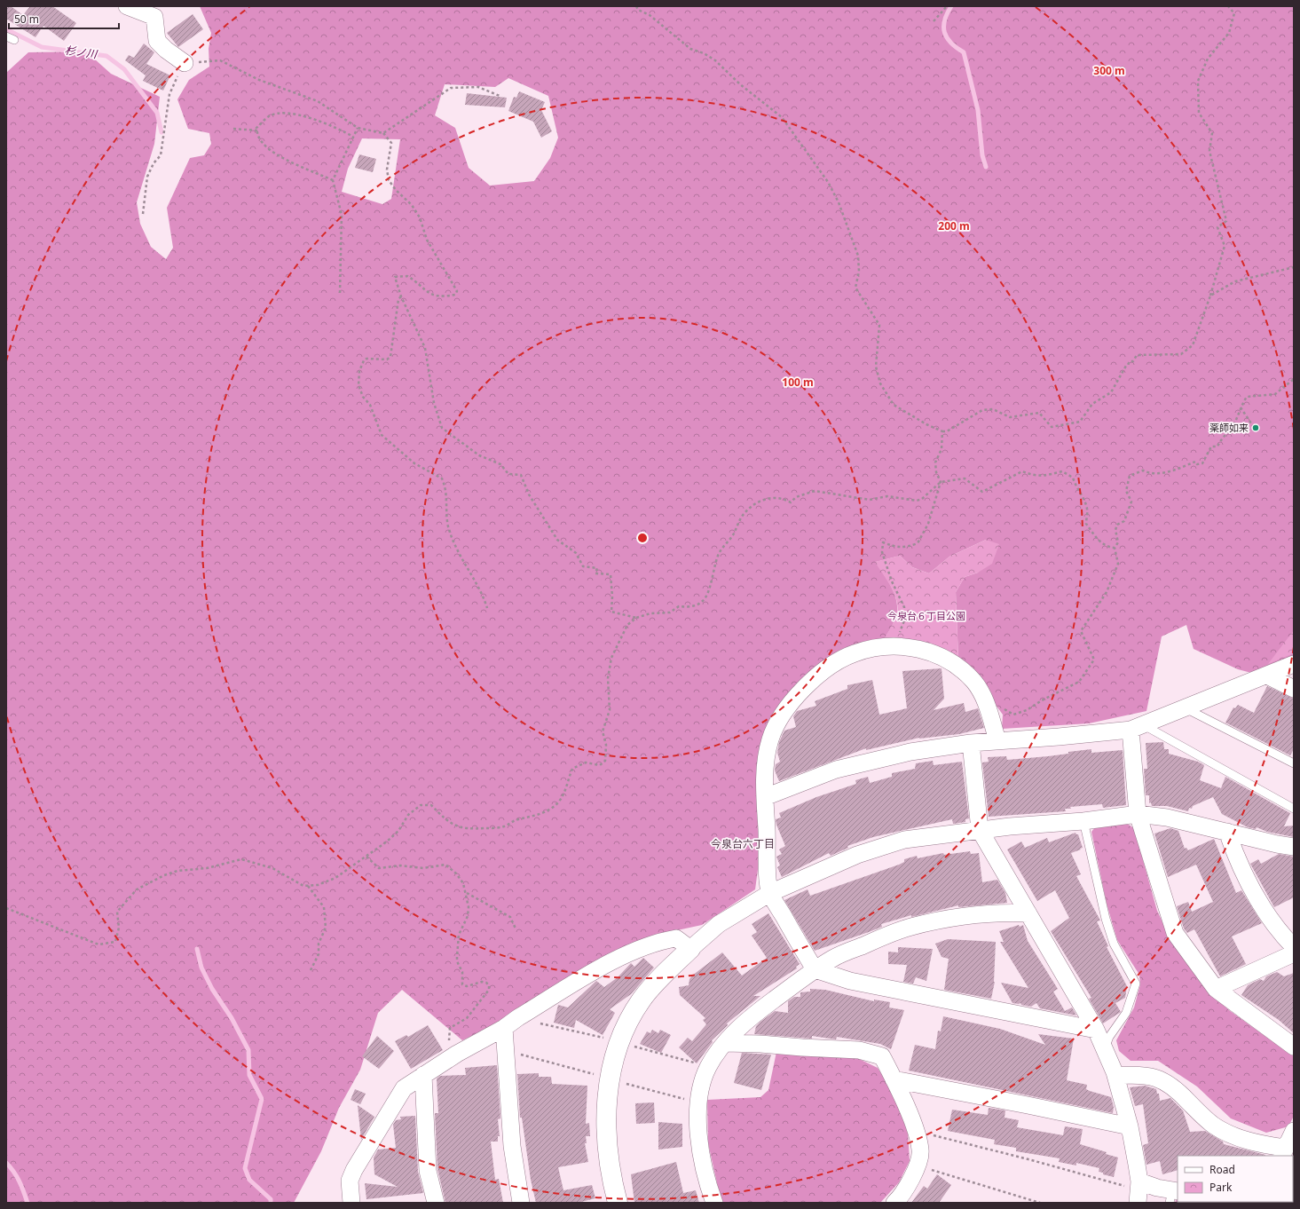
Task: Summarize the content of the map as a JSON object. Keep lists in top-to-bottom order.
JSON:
{
  "districts": ["今泉台六丁目"],
  "water": ["杉ノ川"],
  "parks": ["今泉台６丁目公園"],
  "places": ["薬師如来"],
  "legend": ["Road", "Park"],
  "scale_bar": "50 m",
  "rings": ["300 m", "200 m", "100 m"]
}
